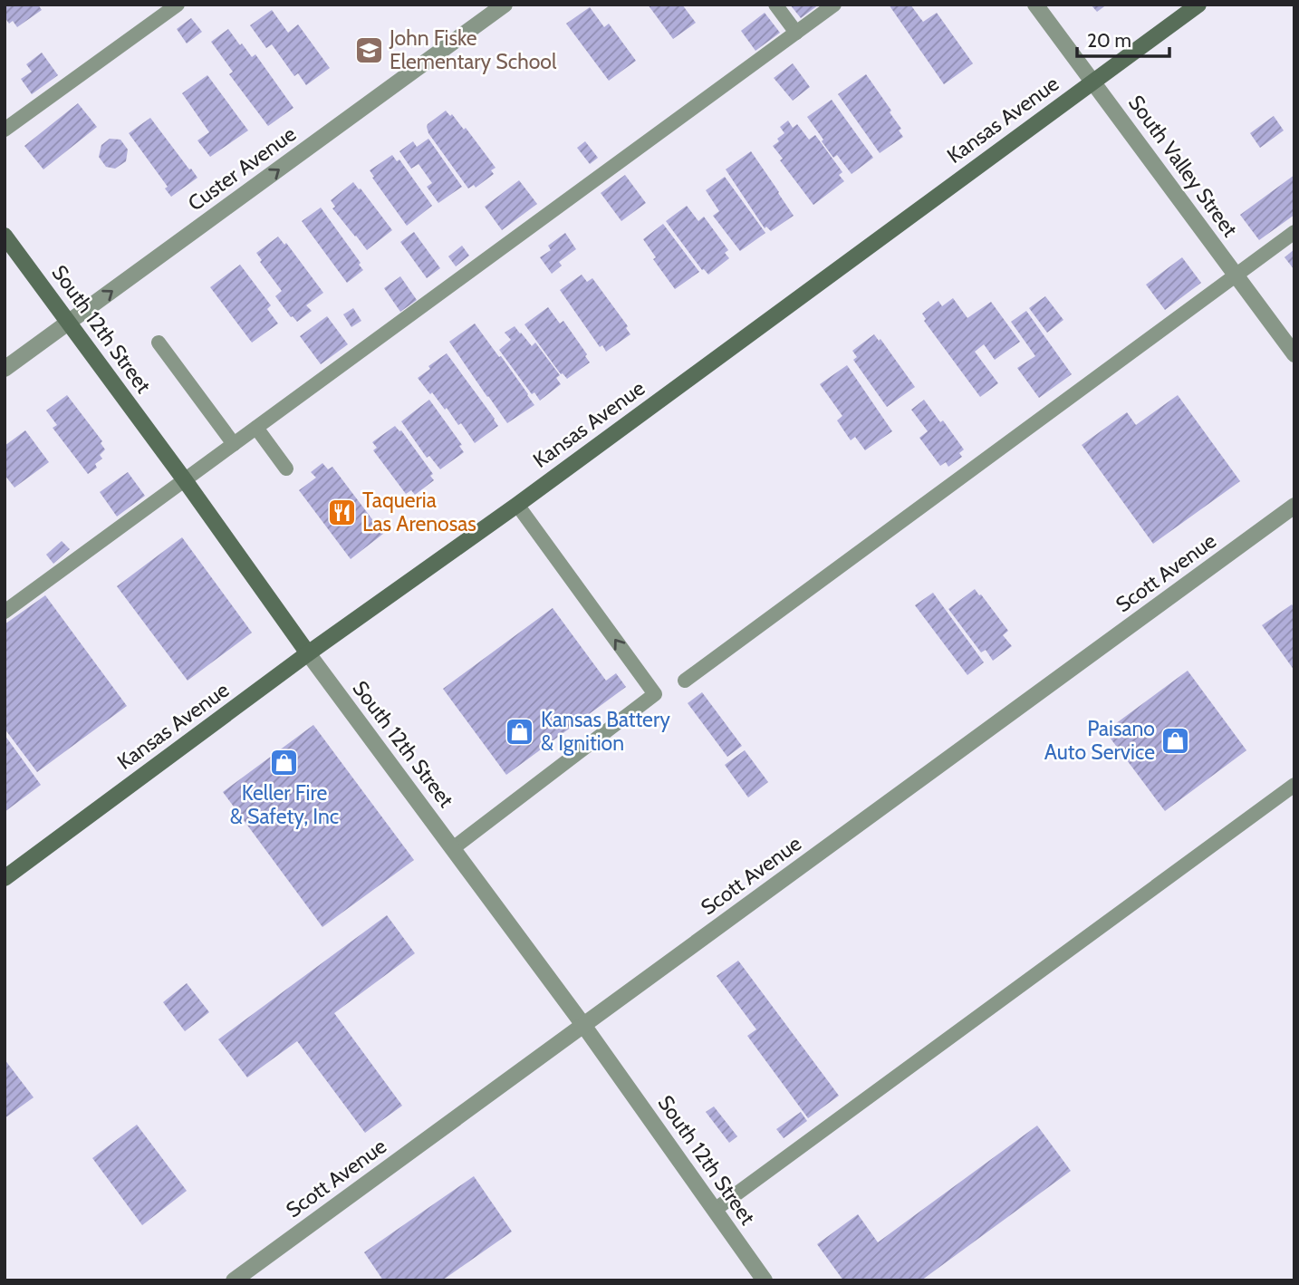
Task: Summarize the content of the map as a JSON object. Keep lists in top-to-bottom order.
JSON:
{
  "streets": {
    "main road": ["Kansas Avenue", "South 12th Street"],
    "street": ["South Valley Street", "Custer Avenue", "Scott Avenue"]
  },
  "crossings": [
    ["Kansas Avenue", "South Valley Street"],
    ["Kansas Avenue", "South 12th Street"],
    ["Custer Avenue", "South 12th Street"],
    ["South 12th Street", "Scott Avenue"]
  ],
  "one_way": ["Custer Avenue"],
  "places": {
    "school or university": ["John Fiske Elementary School"],
    "restaurant": ["Taqueria Las Arenosas"],
    "shop": ["Kansas Battery & Ignition", "Paisano Auto Service", "Keller Fire & Safety, Inc"]
  },
  "scale_bar": "20 m"
}
